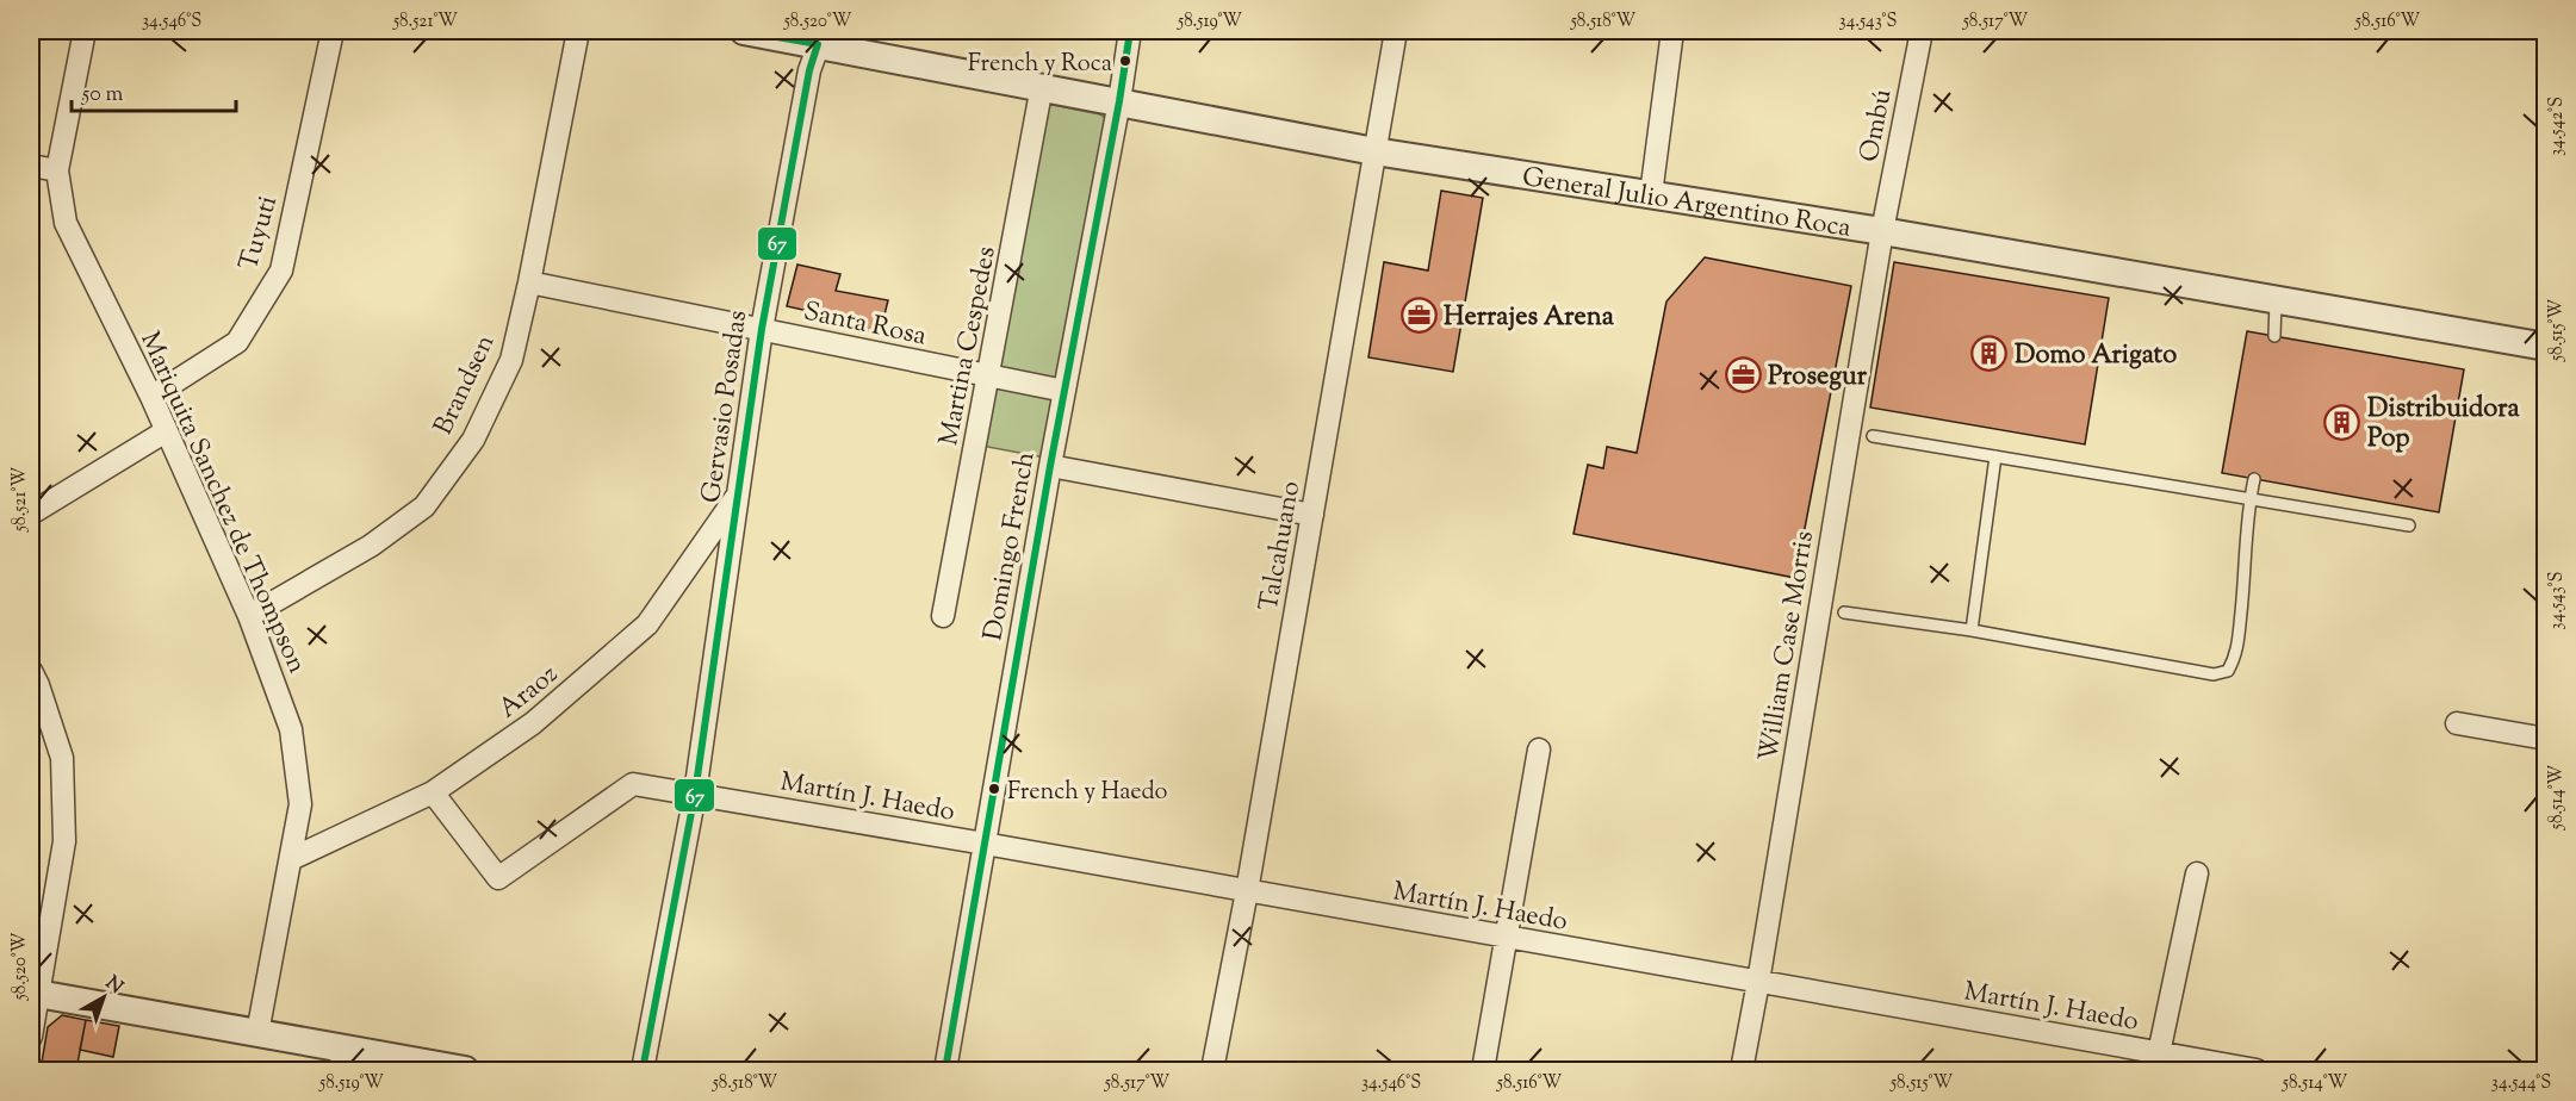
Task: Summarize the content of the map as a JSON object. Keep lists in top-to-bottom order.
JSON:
{
  "streets": {
    "street": [
      "Ombú",
      "General Julio Argentino Roca",
      "Tuyuti",
      "Santa Rosa",
      "Martina Cespedes",
      "Brandsen",
      "Gervasio Posadas",
      "Mariquita Sanchez de Thompson",
      "Domingo French",
      "Talcahuano",
      "William Case Morris",
      "Araoz",
      "Martín J. Haedo"
    ]
  },
  "crossings": [
    ["Ombú", "General Julio Argentino Roca"],
    ["Ombú", "William Case Morris"],
    ["General Julio Argentino Roca", "Martina Cespedes"],
    ["General Julio Argentino Roca", "Gervasio Posadas"],
    ["General Julio Argentino Roca", "Domingo French"],
    ["General Julio Argentino Roca", "Talcahuano"],
    ["General Julio Argentino Roca", "William Case Morris"],
    ["Tuyuti", "Mariquita Sanchez de Thompson"],
    ["Santa Rosa", "Martina Cespedes"],
    ["Santa Rosa", "Brandsen"],
    ["Santa Rosa", "Gervasio Posadas"],
    ["Santa Rosa", "Domingo French"],
    ["Brandsen", "Mariquita Sanchez de Thompson"],
    ["Gervasio Posadas", "Araoz"],
    ["Gervasio Posadas", "Martín J. Haedo"],
    ["Mariquita Sanchez de Thompson", "Araoz"],
    ["Domingo French", "Martín J. Haedo"],
    ["Talcahuano", "Martín J. Haedo"],
    ["William Case Morris", "Martín J. Haedo"]
  ],
  "places": {
    "other": ["French y Roca", "French y Haedo"],
    "office": ["Herrajes Arena", "Prosegur"],
    "building": ["Domo Arigato", "Distribuidora Pop"]
  },
  "lines": ["transit line 67"],
  "scale_bar": "50 m",
  "north": "top right",
  "coordinates": [
    "34.546°S",
    "58.521°W",
    "58.520°W",
    "58.519°W",
    "58.518°W",
    "34.543°S",
    "58.517°W",
    "58.516°W",
    "34.542°S",
    "58.515°W",
    "58.514°W",
    "34.544°S"
  ]
}
